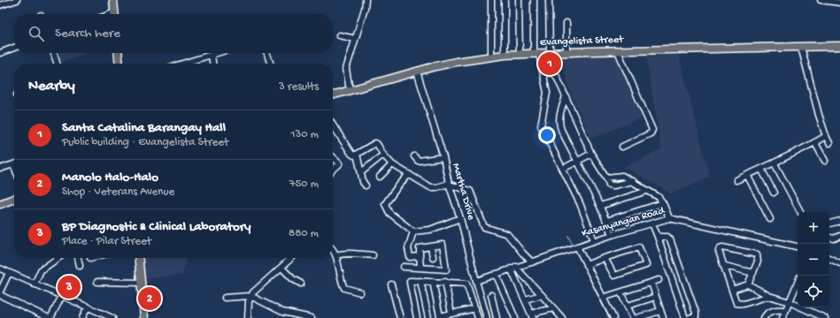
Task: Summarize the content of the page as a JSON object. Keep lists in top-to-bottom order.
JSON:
{
  "streets": {
    "main road": ["Evangelista Street"],
    "street": ["Martha Drive", "Kasanyangan Road"]
  },
  "crossings": [
    ["Evangelista Street", "Martha Drive"],
    ["Martha Drive", "Kasanyangan Road"]
  ],
  "page": {
    "search": "Search here",
    "pins": ["1", "3", "2"],
    "heading": ["Nearby", "3 results"],
    "list": [
      {
        "mark": "1",
        "name": "Santa Catalina Barangay Hall",
        "note": "Public building · Evangelista Street",
        "value": "130 m"
      },
      {
        "mark": "2",
        "name": "Manolo Halo-Halo",
        "note": "Shop · Veterans Avenue",
        "value": "750 m"
      },
      {
        "mark": "3",
        "name": "BP Diagnostic & Clinical Laboratory",
        "note": "Place · Pilar Street",
        "value": "880 m"
      }
    ],
    "map_buttons": ["+", "−"]
  }
}
